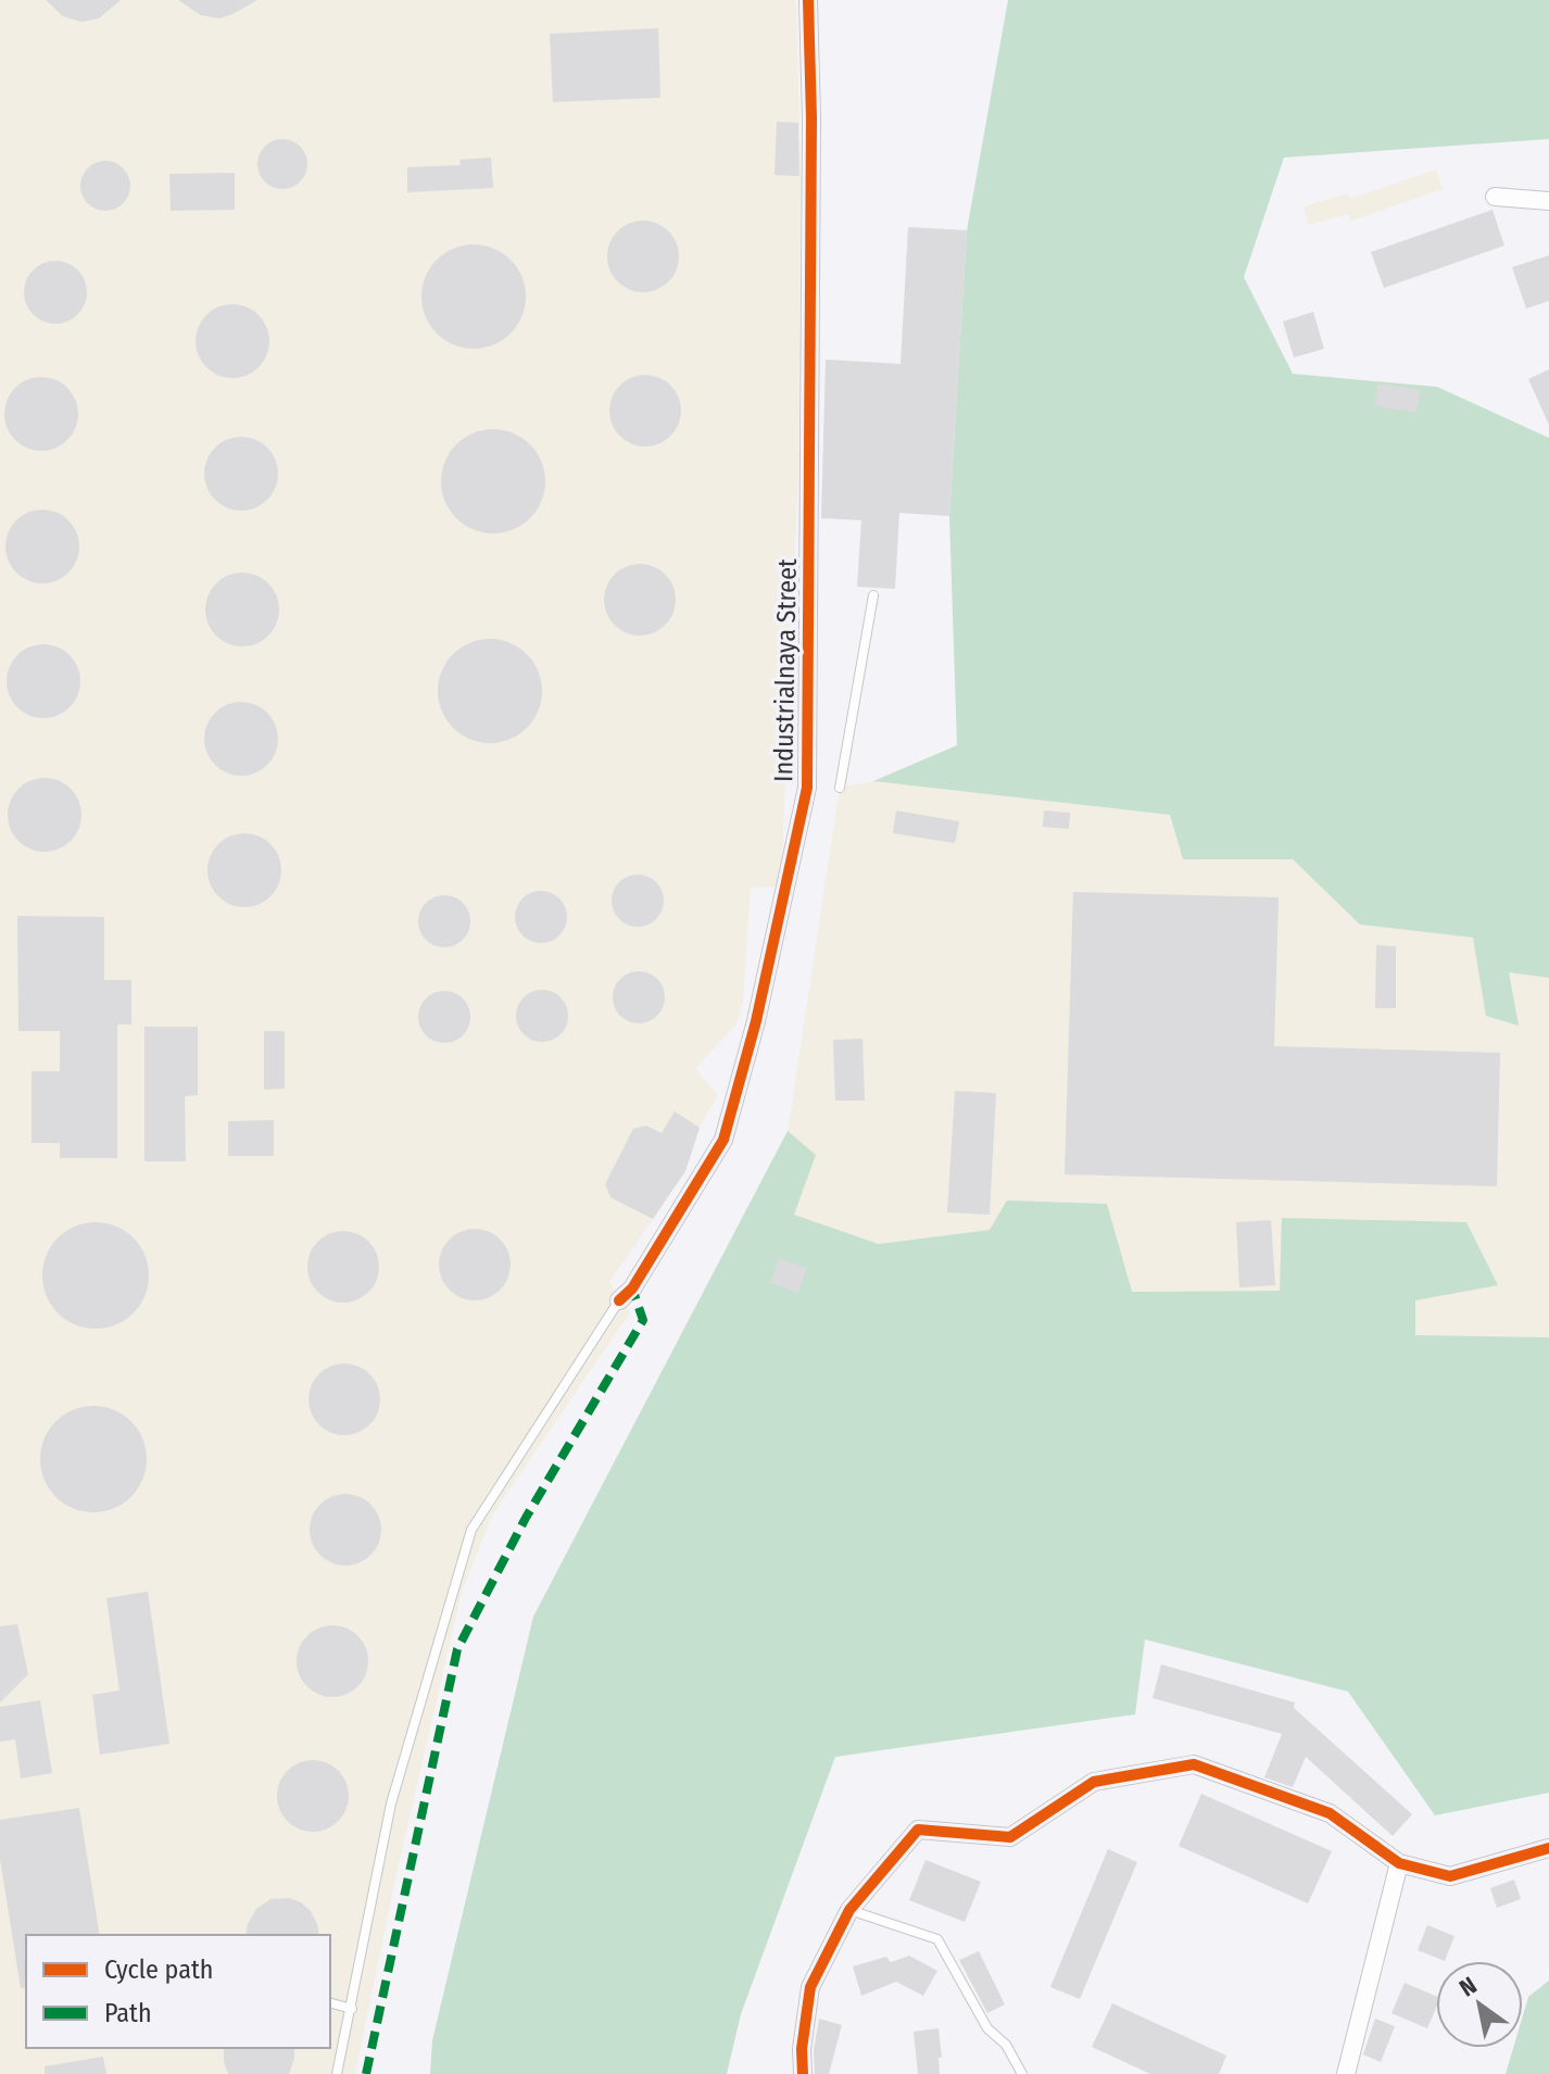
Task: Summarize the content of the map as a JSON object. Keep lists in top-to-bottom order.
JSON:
{
  "streets": {
    "street": ["Industrialnaya Street"]
  },
  "legend": ["Cycle path", "Path"],
  "north": "top left"
}
